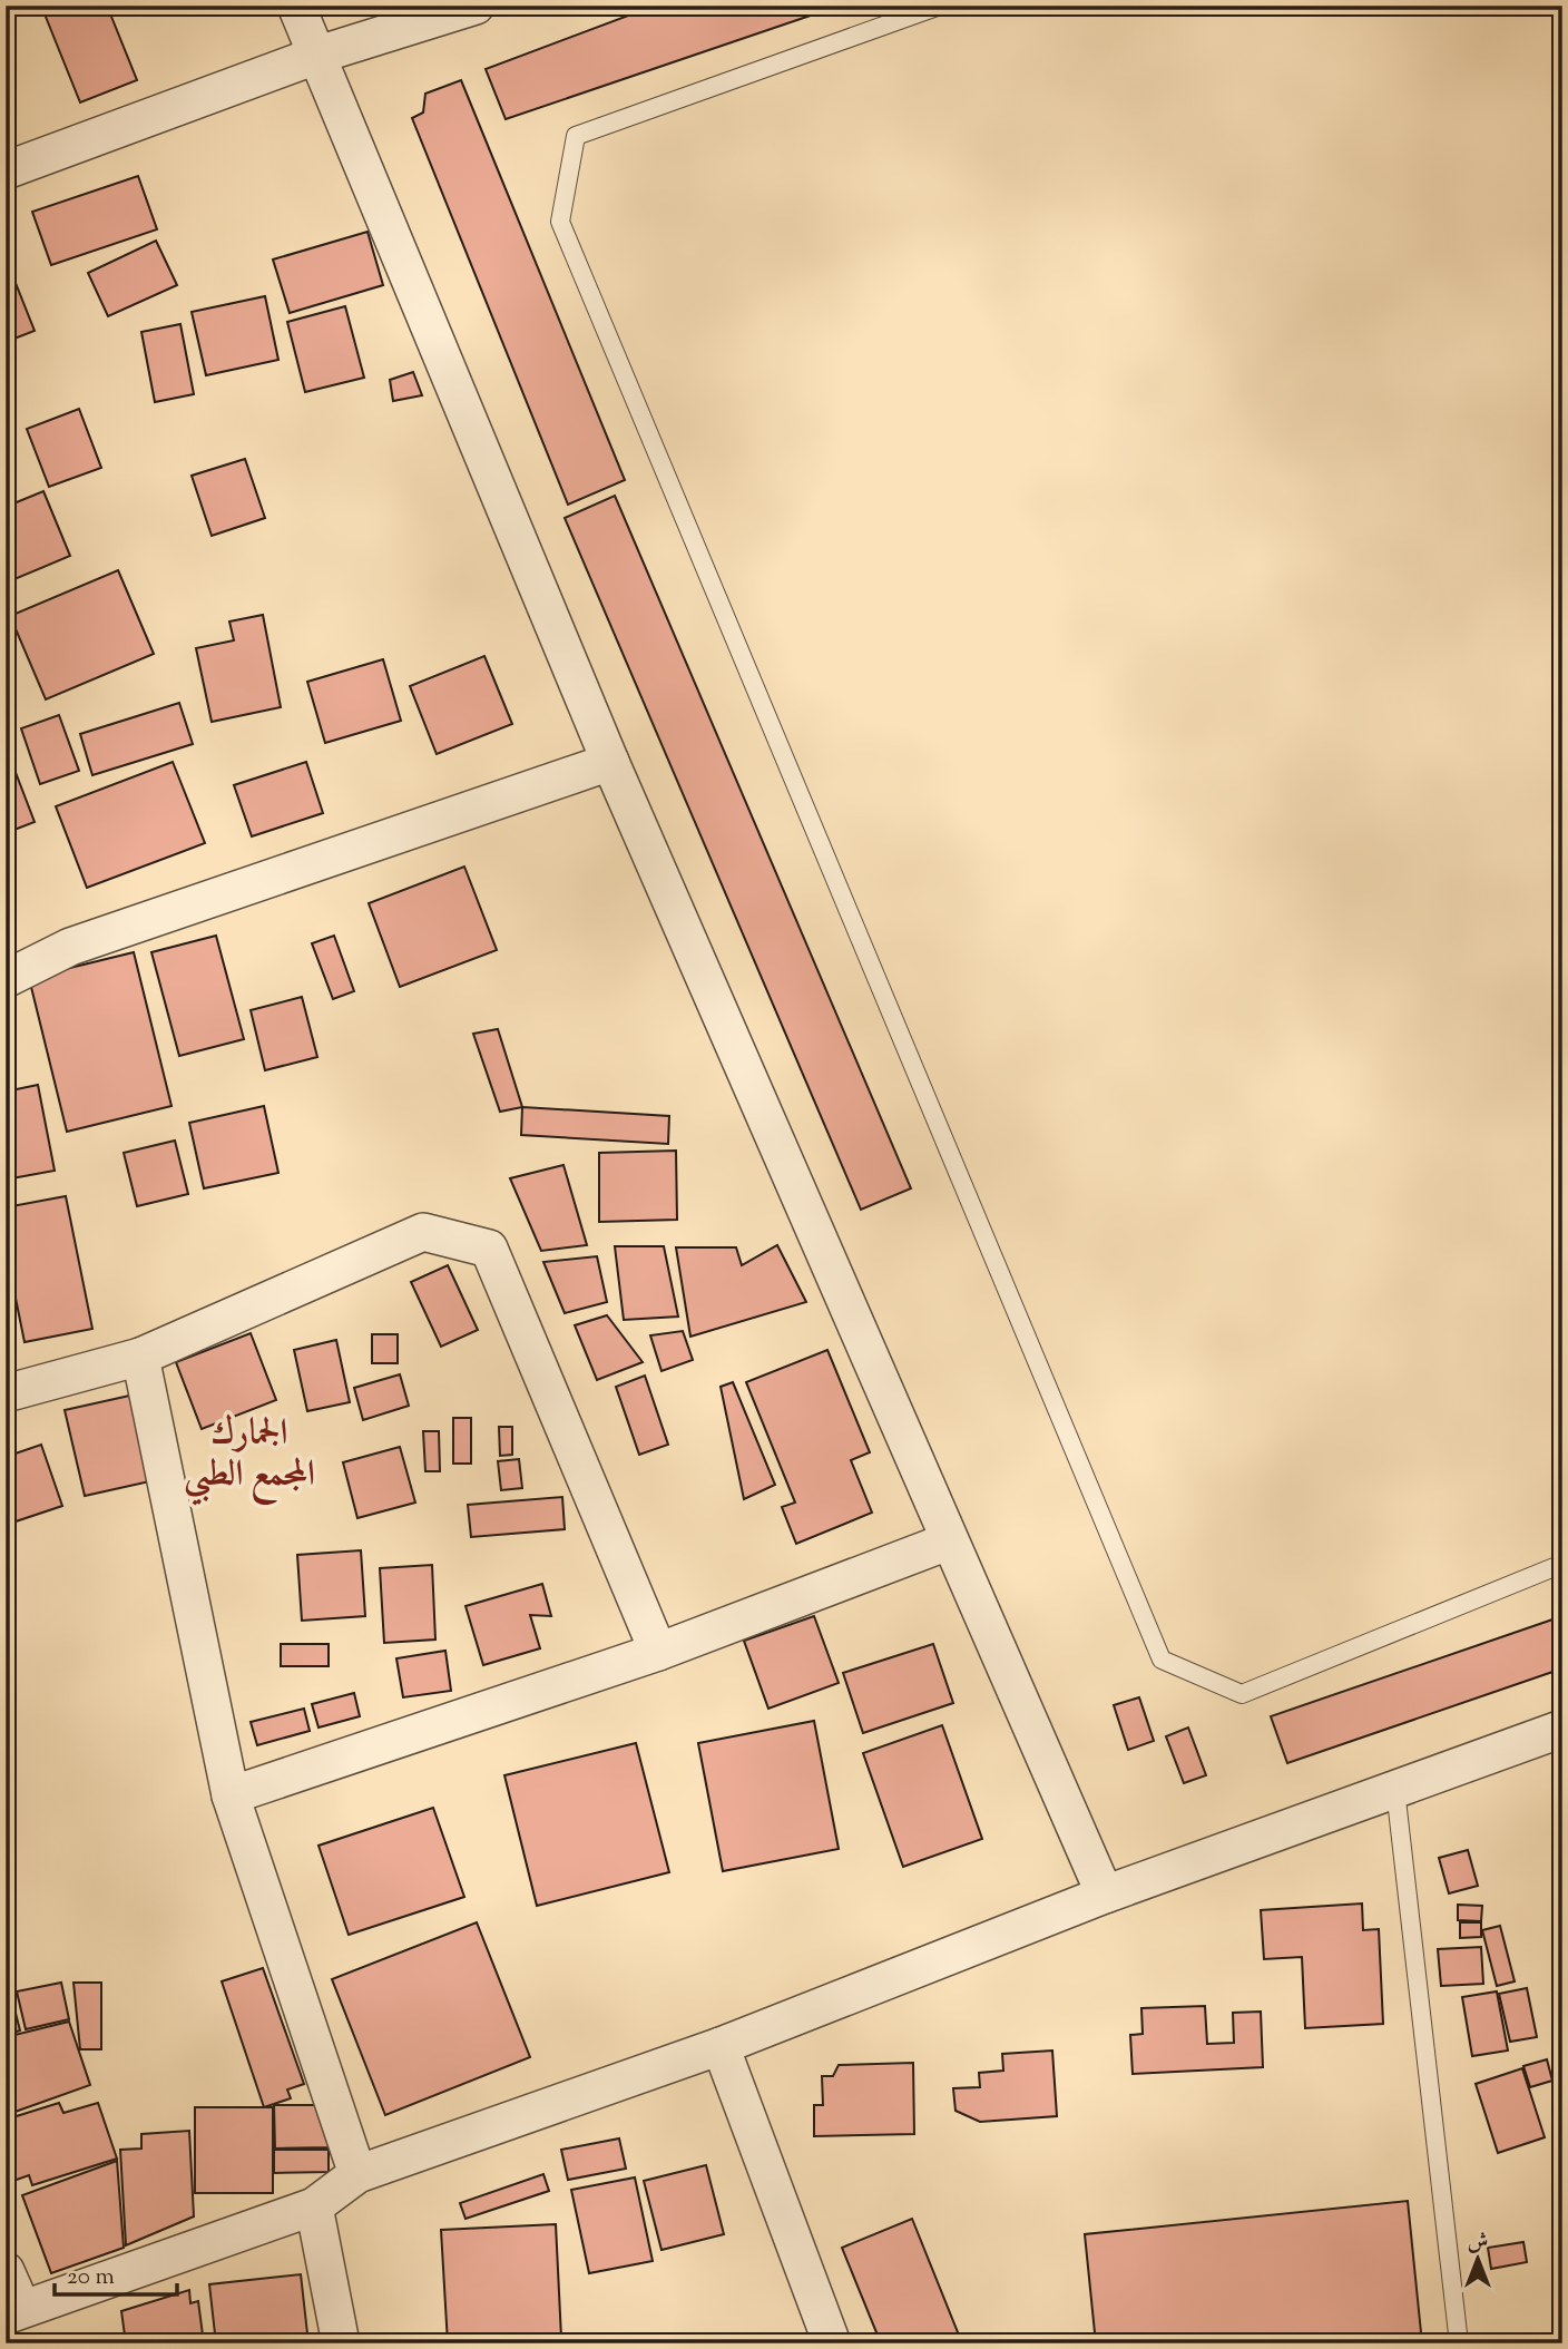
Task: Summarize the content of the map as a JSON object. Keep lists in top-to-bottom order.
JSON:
{
  "districts": ["الجمارك المجمع الطبي"],
  "scale_bar": "20 m",
  "north": "top"
}
